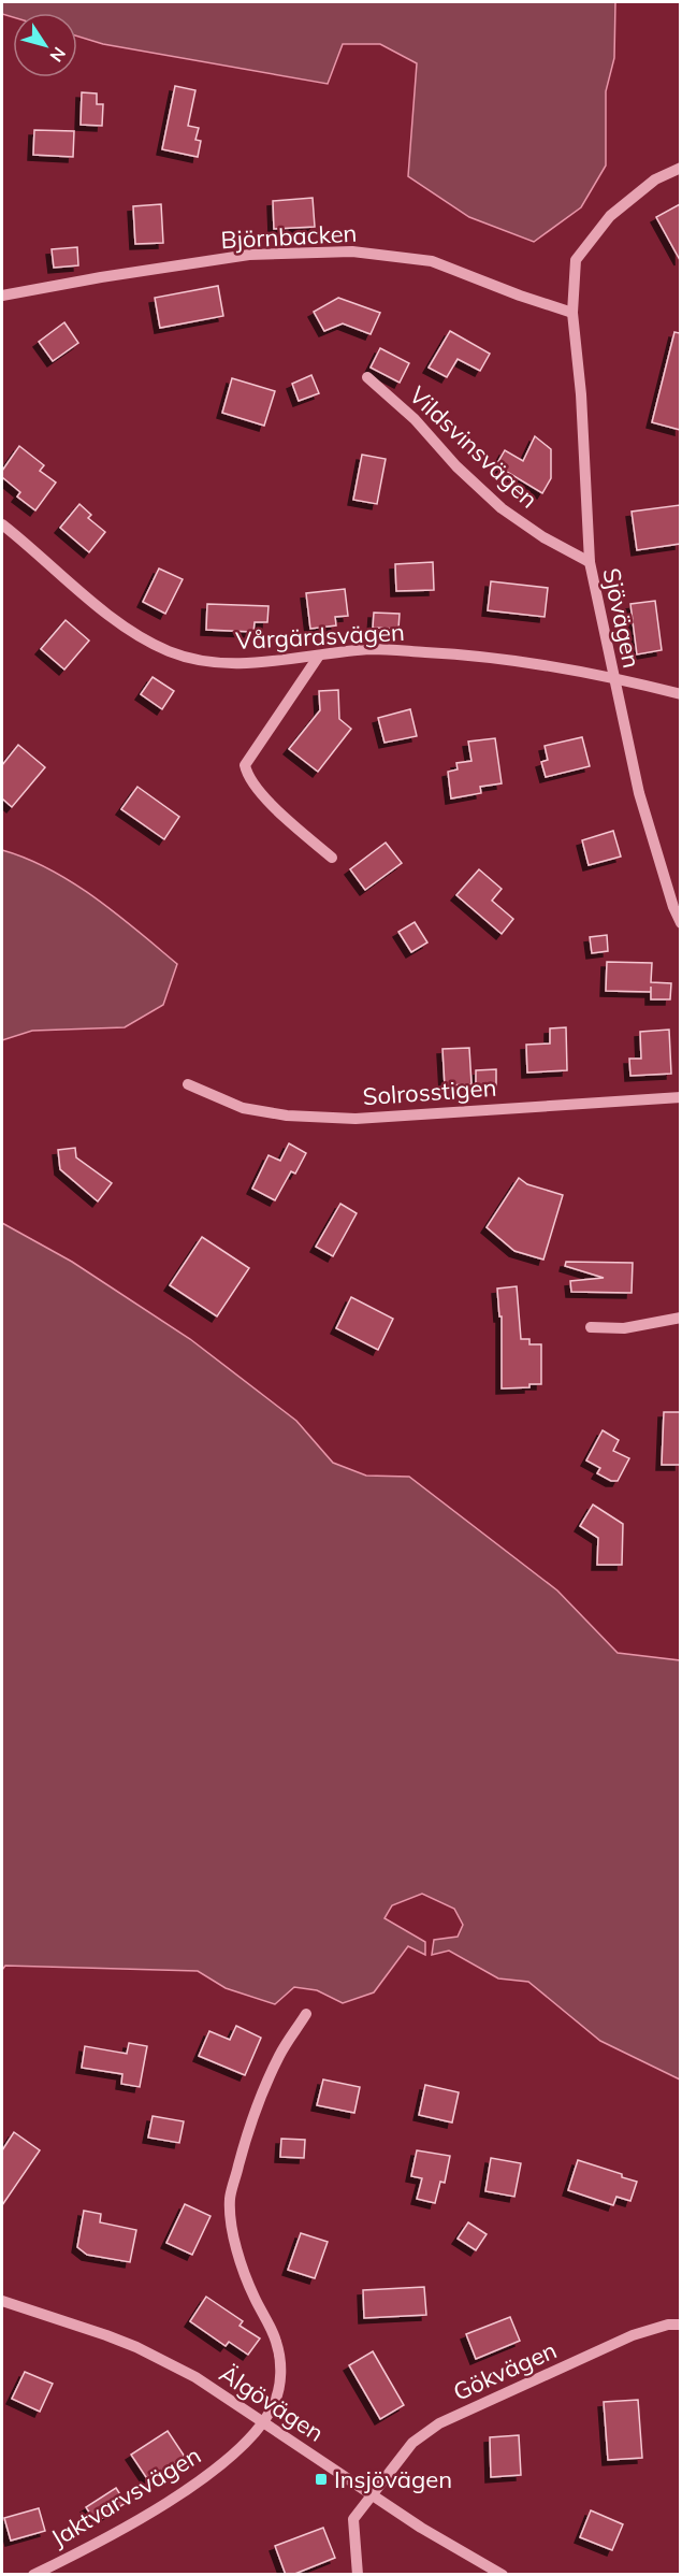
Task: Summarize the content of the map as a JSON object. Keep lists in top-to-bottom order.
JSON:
{
  "streets": {
    "street": [
      "Björnbacken",
      "Vildsvinsvägen",
      "Sjövägen",
      "Vårgärdsvägen",
      "Solrosstigen",
      "Gökvägen",
      "Älgövägen",
      "Jaktvarvsvägen"
    ]
  },
  "crossings": [
    ["Björnbacken", "Sjövägen"],
    ["Vildsvinsvägen", "Sjövägen"],
    ["Sjövägen", "Vårgärdsvägen"],
    ["Gökvägen", "Älgövägen"],
    ["Älgövägen", "Jaktvarvsvägen"]
  ],
  "places": {
    "transit": ["Insjövägen"]
  },
  "north": "bottom right"
}
